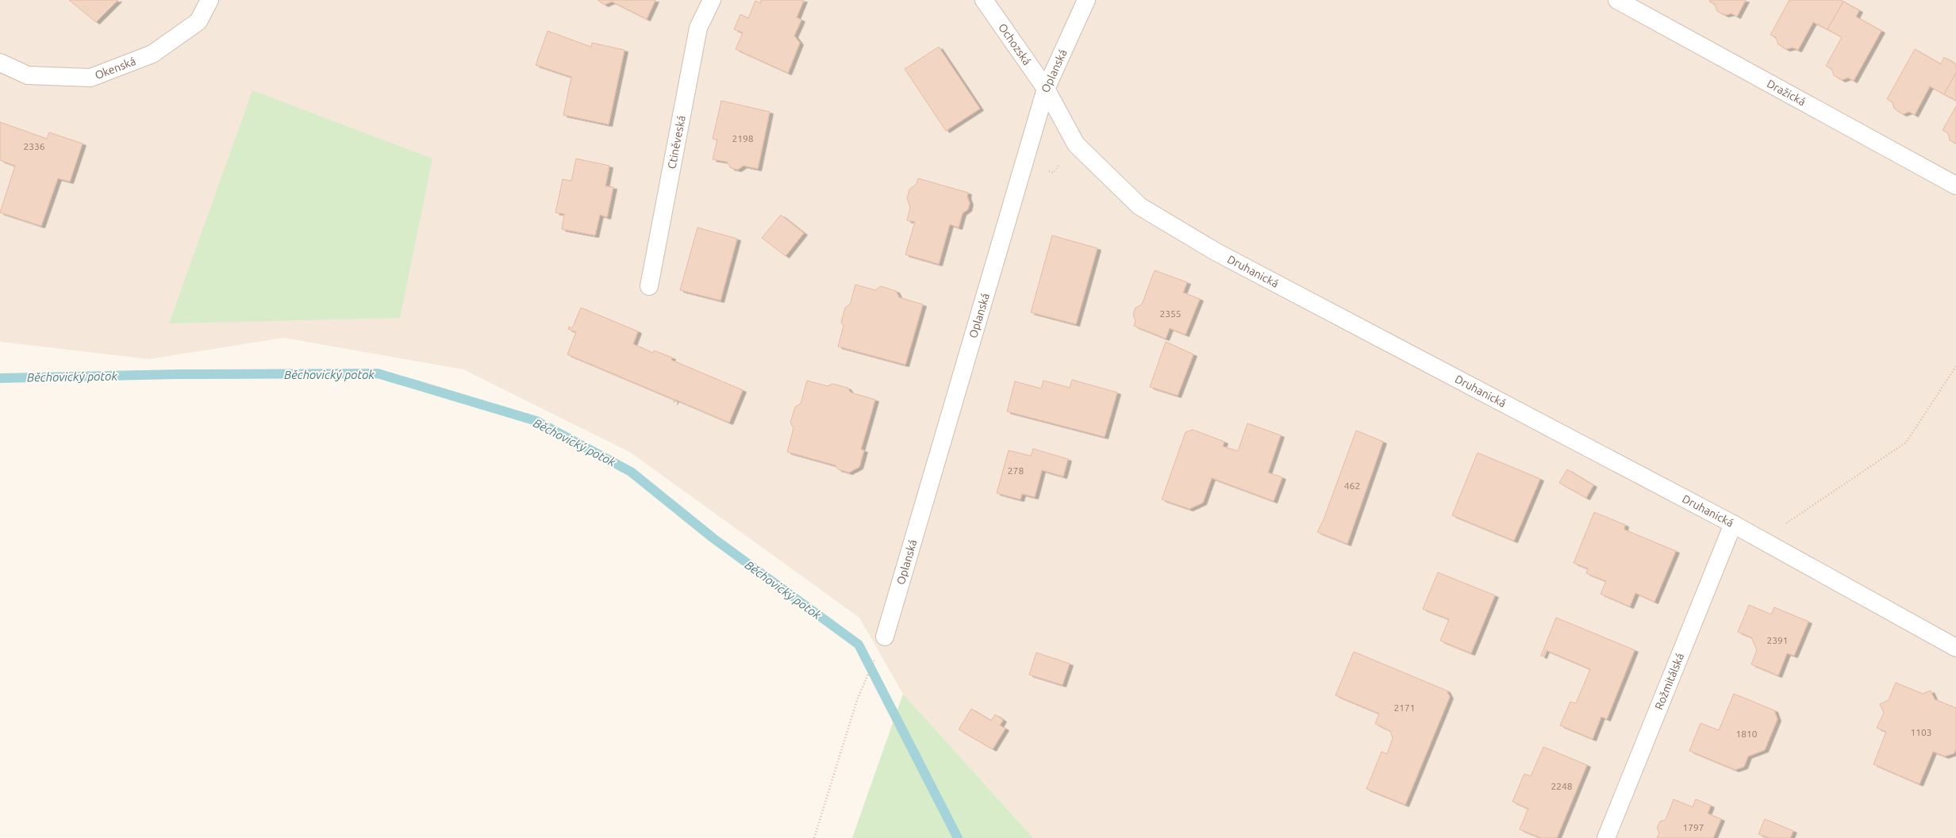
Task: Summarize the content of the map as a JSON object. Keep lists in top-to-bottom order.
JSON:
{
  "streets": {
    "street": [
      "Ochozská",
      "Okenská",
      "Oplanská",
      "Dražická",
      "Ctiněveská",
      "Druhanická",
      "Rožmitálská"
    ]
  },
  "crossings": [
    ["Ochozská", "Oplanská"],
    ["Ochozská", "Druhanická"],
    ["Oplanská", "Druhanická"],
    ["Druhanická", "Rožmitálská"]
  ],
  "water": ["Běchovický potok"],
  "house_numbers": [
    "2198",
    "2336",
    "2355",
    "278",
    "462",
    "2391",
    "2171",
    "1103",
    "1810",
    "2248",
    "1797"
  ]
}
